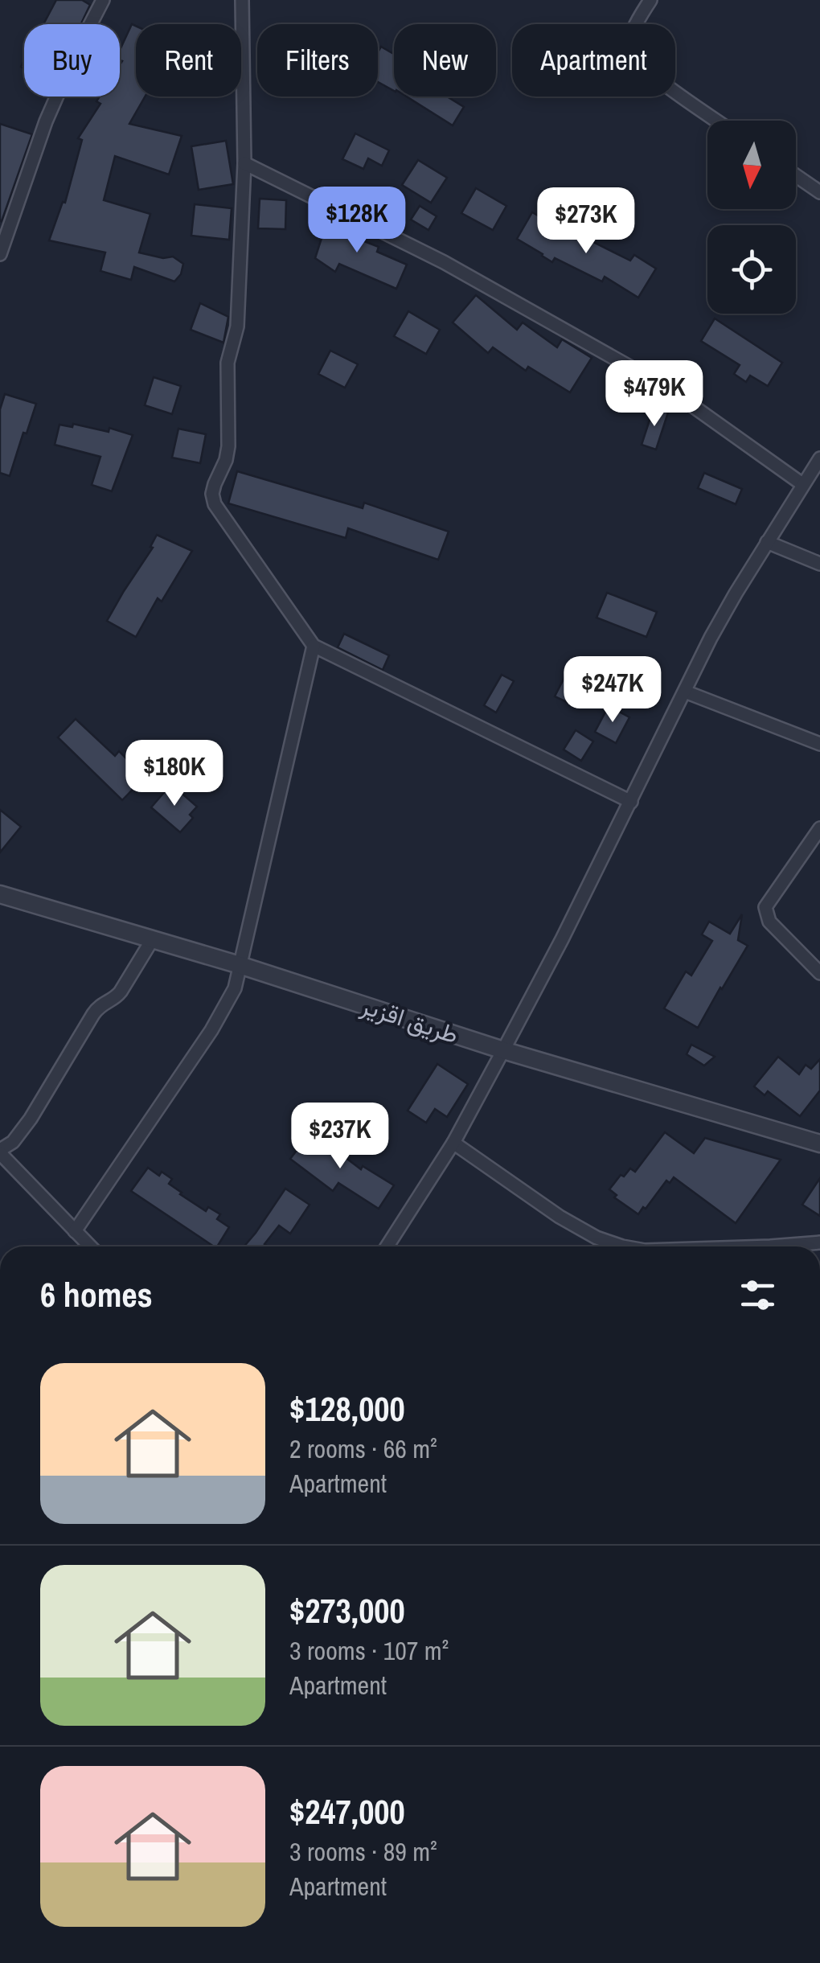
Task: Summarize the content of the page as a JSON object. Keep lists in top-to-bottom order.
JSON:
{
  "streets": {
    "street": ["طريق اقزير"]
  },
  "north": "bottom",
  "page": {
    "chip": [
      "Buy",
      "Rent",
      "Filters",
      "New",
      "Apartment"
    ],
    "price": [
      "$128K",
      "$273K",
      "$479K",
      "$247K",
      "$180K",
      "$237K"
    ],
    "heading": "6 homes",
    "list": [
      {
        "name": "$128,000",
        "note": "2 rooms · 66 m² · Apartment"
      },
      {
        "name": "$273,000",
        "note": "3 rooms · 107 m² · Apartment"
      },
      {
        "name": "$247,000",
        "note": "3 rooms · 89 m² · Apartment"
      }
    ]
  }
}
